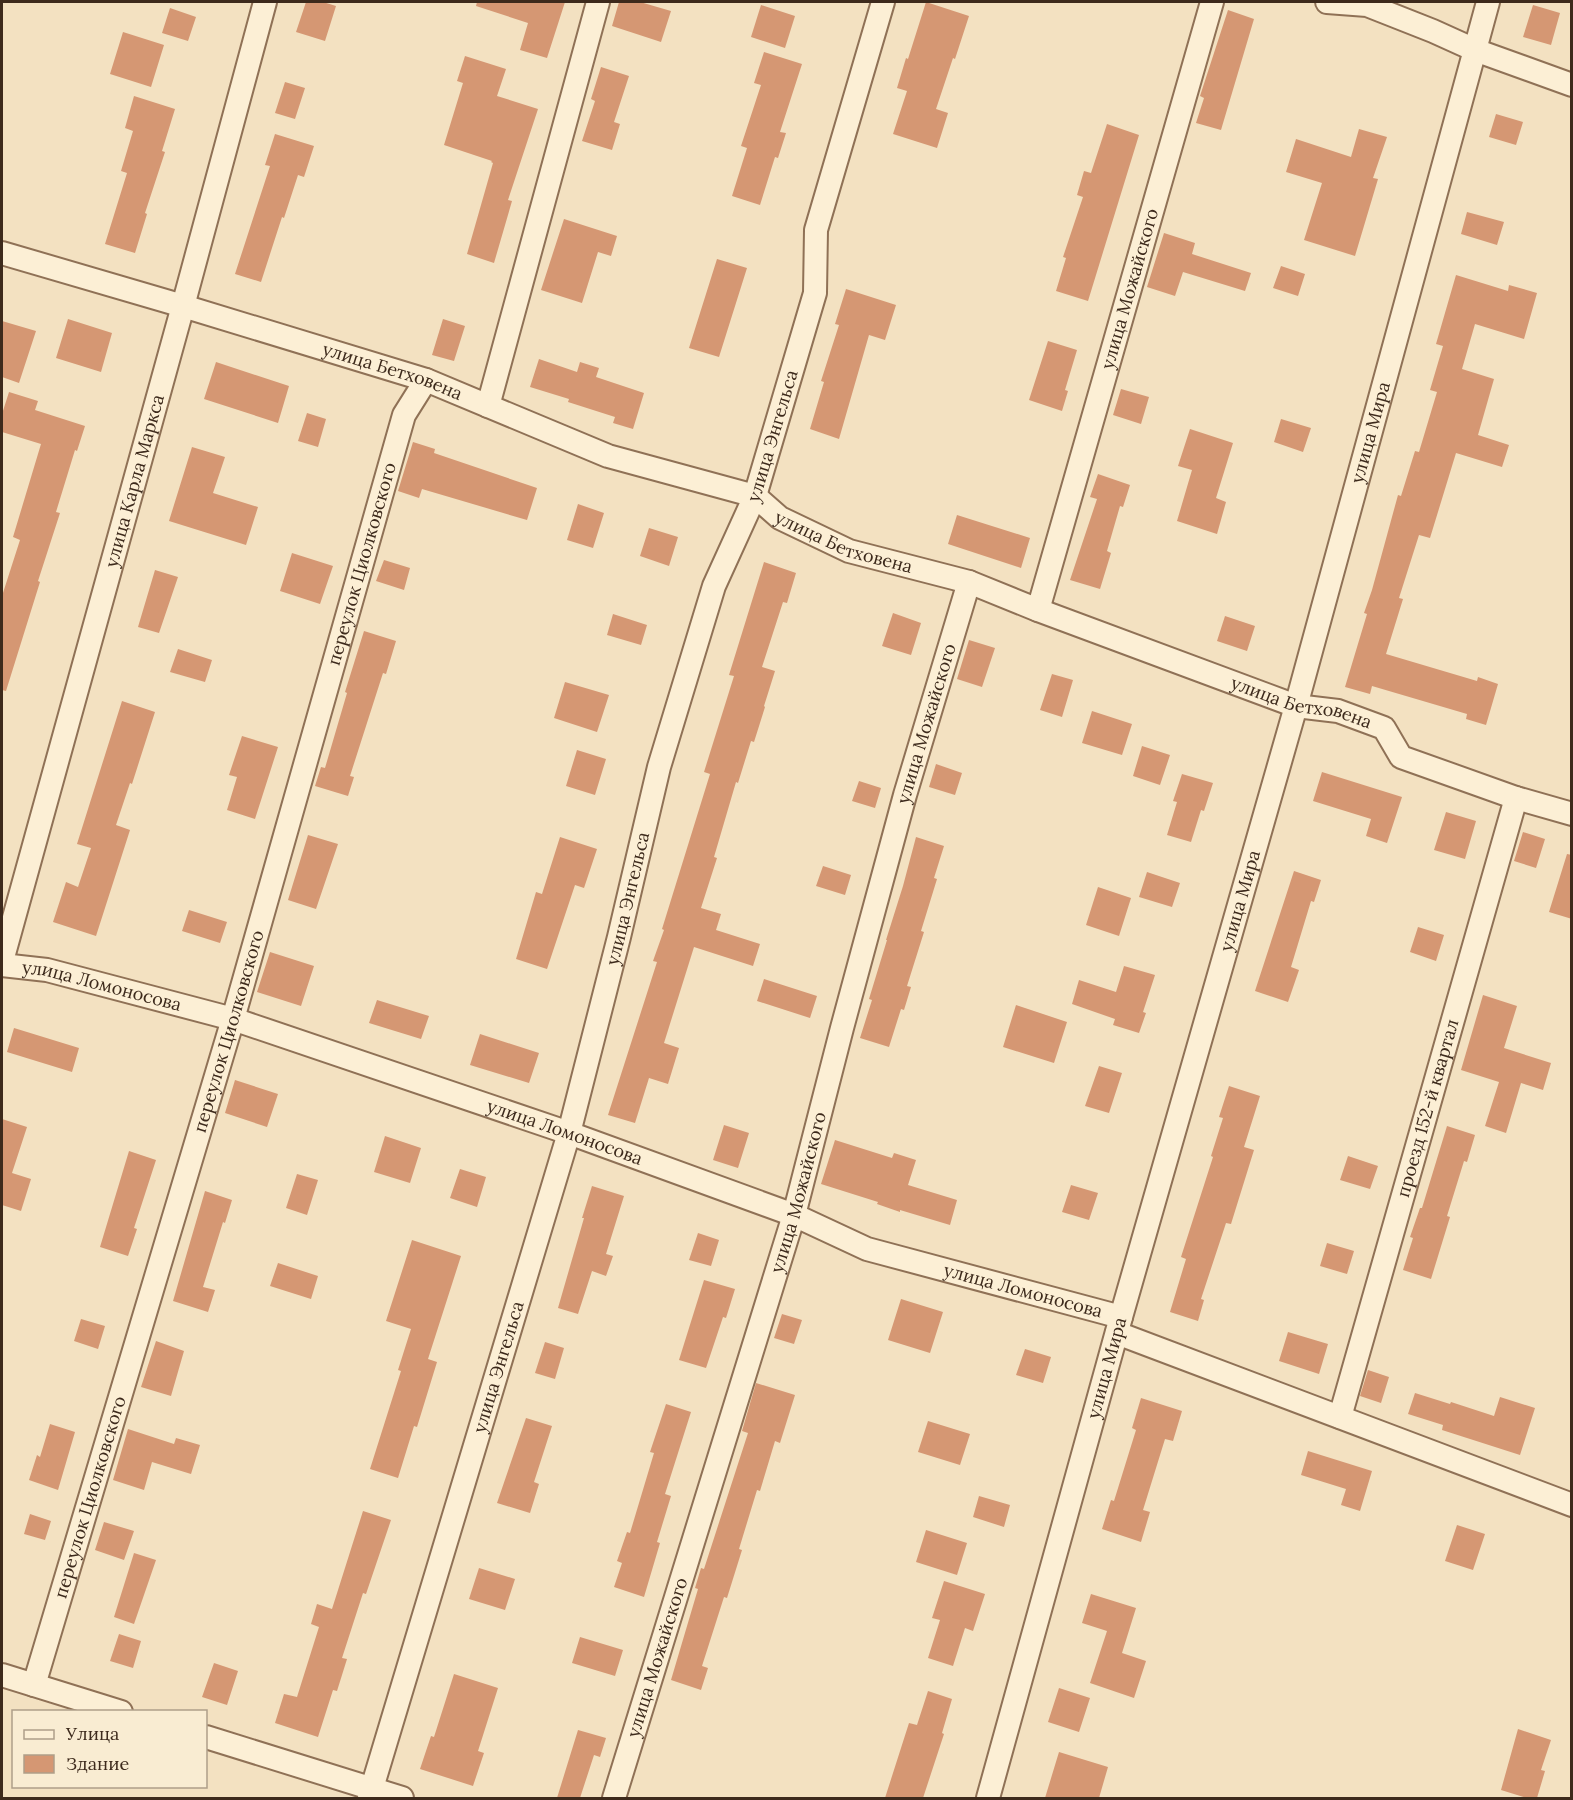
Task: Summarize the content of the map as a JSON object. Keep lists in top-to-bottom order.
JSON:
{
  "streets": {
    "street": [
      "улица Можайского",
      "улица Бетховена",
      "улица Мира",
      "улица Энгельса",
      "улица Карла Маркса",
      "переулок Циолковского",
      "улица Ломоносова",
      "проезд 152-й квартал"
    ]
  },
  "crossings": [
    ["улица Можайского", "улица Бетховена"],
    ["улица Можайского", "улица Ломоносова"],
    ["улица Бетховена", "улица Мира"],
    ["улица Бетховена", "улица Энгельса"],
    ["улица Бетховена", "улица Карла Маркса"],
    ["улица Бетховена", "переулок Циолковского"],
    ["улица Бетховена", "проезд 152-й квартал"],
    ["улица Мира", "улица Ломоносова"],
    ["улица Энгельса", "улица Ломоносова"],
    ["переулок Циолковского", "улица Ломоносова"],
    ["улица Ломоносова", "проезд 152-й квартал"]
  ],
  "legend": ["Улица", "Здание"]
}
